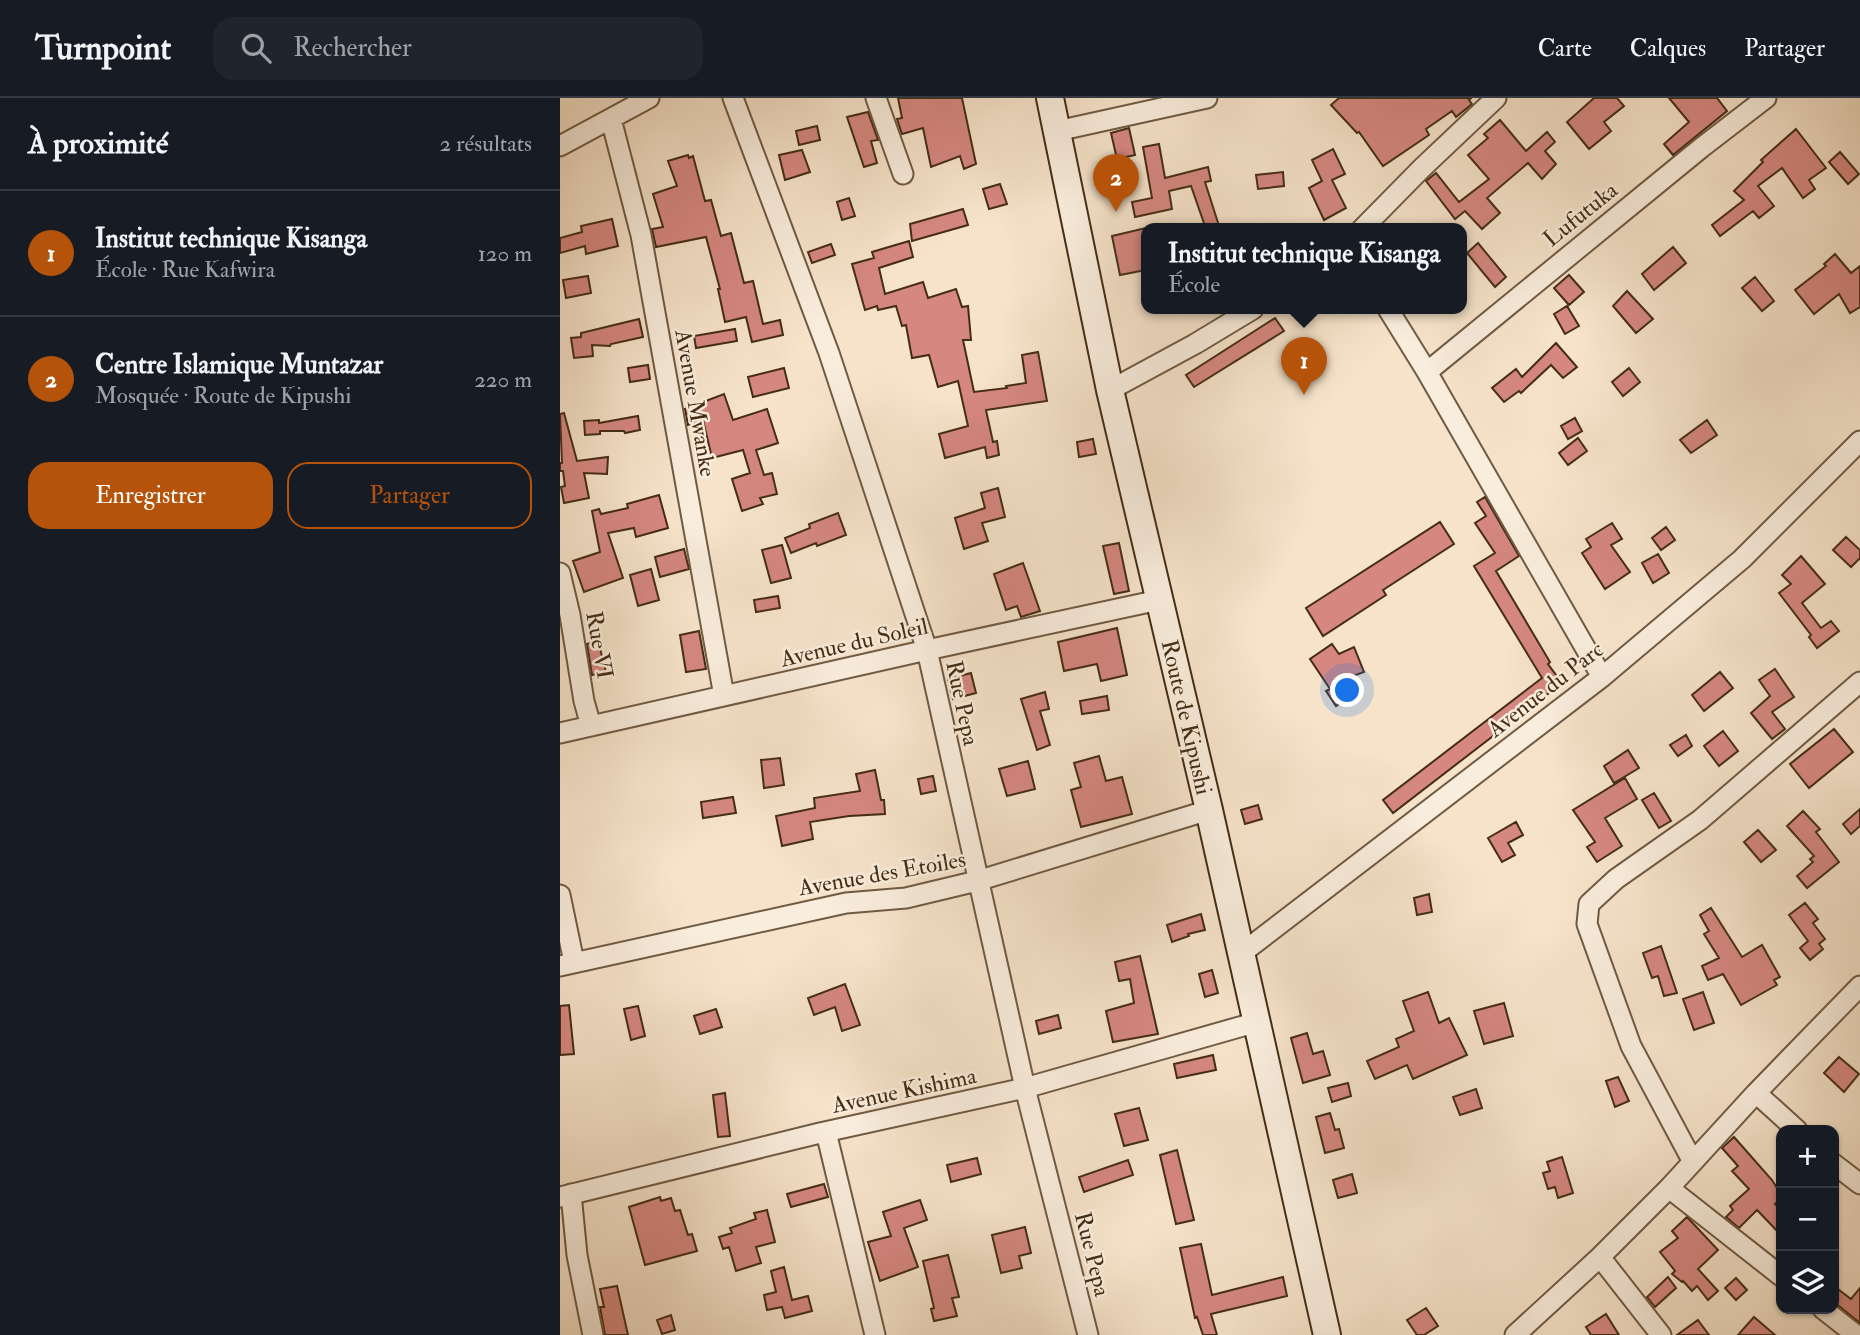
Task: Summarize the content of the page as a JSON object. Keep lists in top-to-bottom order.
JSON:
{
  "streets": {
    "main road": ["Route de Kipushi"],
    "street": [
      "Lufutuka",
      "Avenue Mwanke",
      "Avenue du Soleil",
      "Rue VI",
      "Avenue du Parc",
      "Rue Pepa",
      "Avenue des Etoiles",
      "Avenue Kishima"
    ]
  },
  "crossings": [
    ["Avenue Mwanke", "Avenue du Soleil"],
    ["Avenue du Soleil", "Rue VI"],
    ["Avenue du Soleil", "Rue Pepa"],
    ["Avenue du Soleil", "Route de Kipushi"],
    ["Avenue du Parc", "Route de Kipushi"],
    ["Rue Pepa", "Avenue des Etoiles"],
    ["Rue Pepa", "Avenue Kishima"],
    ["Route de Kipushi", "Avenue des Etoiles"],
    ["Route de Kipushi", "Avenue Kishima"]
  ],
  "page": {
    "header": "Turnpoint",
    "search": "Rechercher",
    "nav": ["Carte", "Calques", "Partager"],
    "heading": ["À proximité", "2 résultats"],
    "pins": ["2", "1"],
    "list": [
      {
        "mark": "1",
        "name": "Institut technique Kisanga",
        "note": "École · Rue Kafwira",
        "value": "120 m"
      },
      {
        "mark": "2",
        "name": "Centre Islamique Muntazar",
        "note": "Mosquée · Route de Kipushi",
        "value": "220 m"
      }
    ],
    "popup": ["Institut technique Kisanga", "École"],
    "buttons": ["Enregistrer", "Partager"],
    "map_buttons": ["+", "−"]
  }
}
